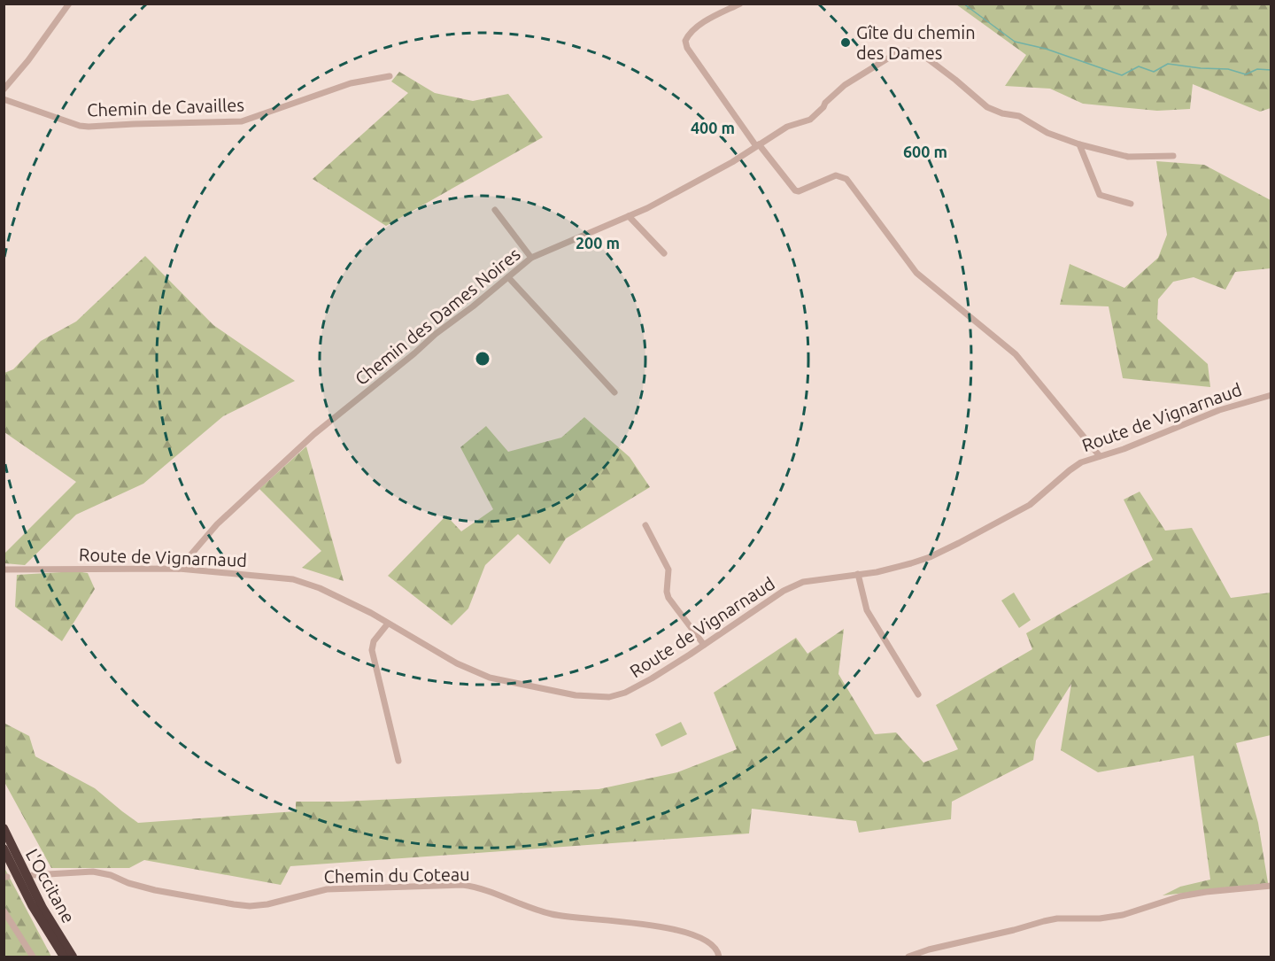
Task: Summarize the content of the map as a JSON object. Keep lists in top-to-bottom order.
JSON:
{
  "streets": {
    "highway": ["L'Occitane"],
    "street": [
      "Chemin de Cavailles",
      "Chemin des Dames Noires",
      "Route de Vignarnaud",
      "Chemin du Coteau"
    ]
  },
  "crossings": [
    ["Chemin des Dames Noires", "Route de Vignarnaud"]
  ],
  "places": ["Gîte du chemin des Dames"],
  "rings": ["400 m", "600 m", "200 m"]
}
